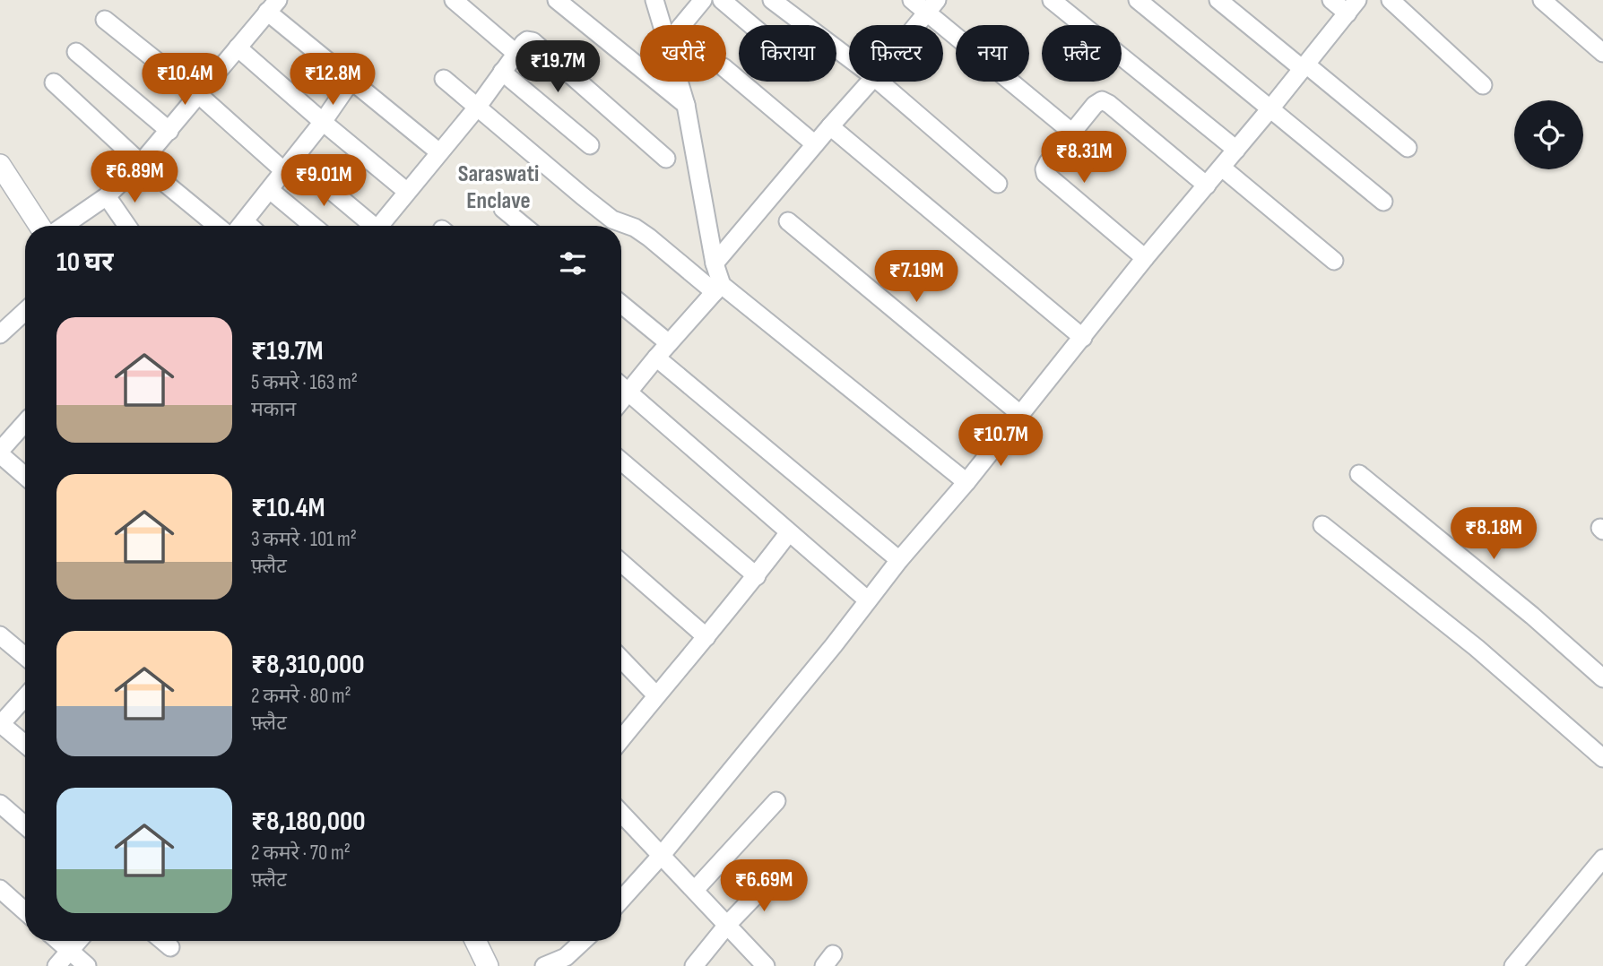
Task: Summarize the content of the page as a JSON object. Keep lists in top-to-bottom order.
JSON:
{
  "districts": ["Saraswati Enclave"],
  "page": {
    "chip": [
      "खरीदें",
      "किराया",
      "फ़िल्टर",
      "नया",
      "फ़्लैट"
    ],
    "price": [
      "₹19.7M",
      "₹10.4M",
      "₹12.8M",
      "₹8.31M",
      "₹6.89M",
      "₹9.01M",
      "₹7.19M",
      "₹10.7M",
      "₹8.18M",
      "₹6.69M"
    ],
    "heading": "10 घर",
    "list": [
      {
        "name": "₹19.7M",
        "note": "5 कमरे · 163 m² · मकान"
      },
      {
        "name": "₹10.4M",
        "note": "3 कमरे · 101 m² · फ़्लैट"
      },
      {
        "name": "₹8,310,000",
        "note": "2 कमरे · 80 m² · फ़्लैट"
      },
      {
        "name": "₹8,180,000",
        "note": "2 कमरे · 70 m² · फ़्लैट"
      }
    ]
  }
}
